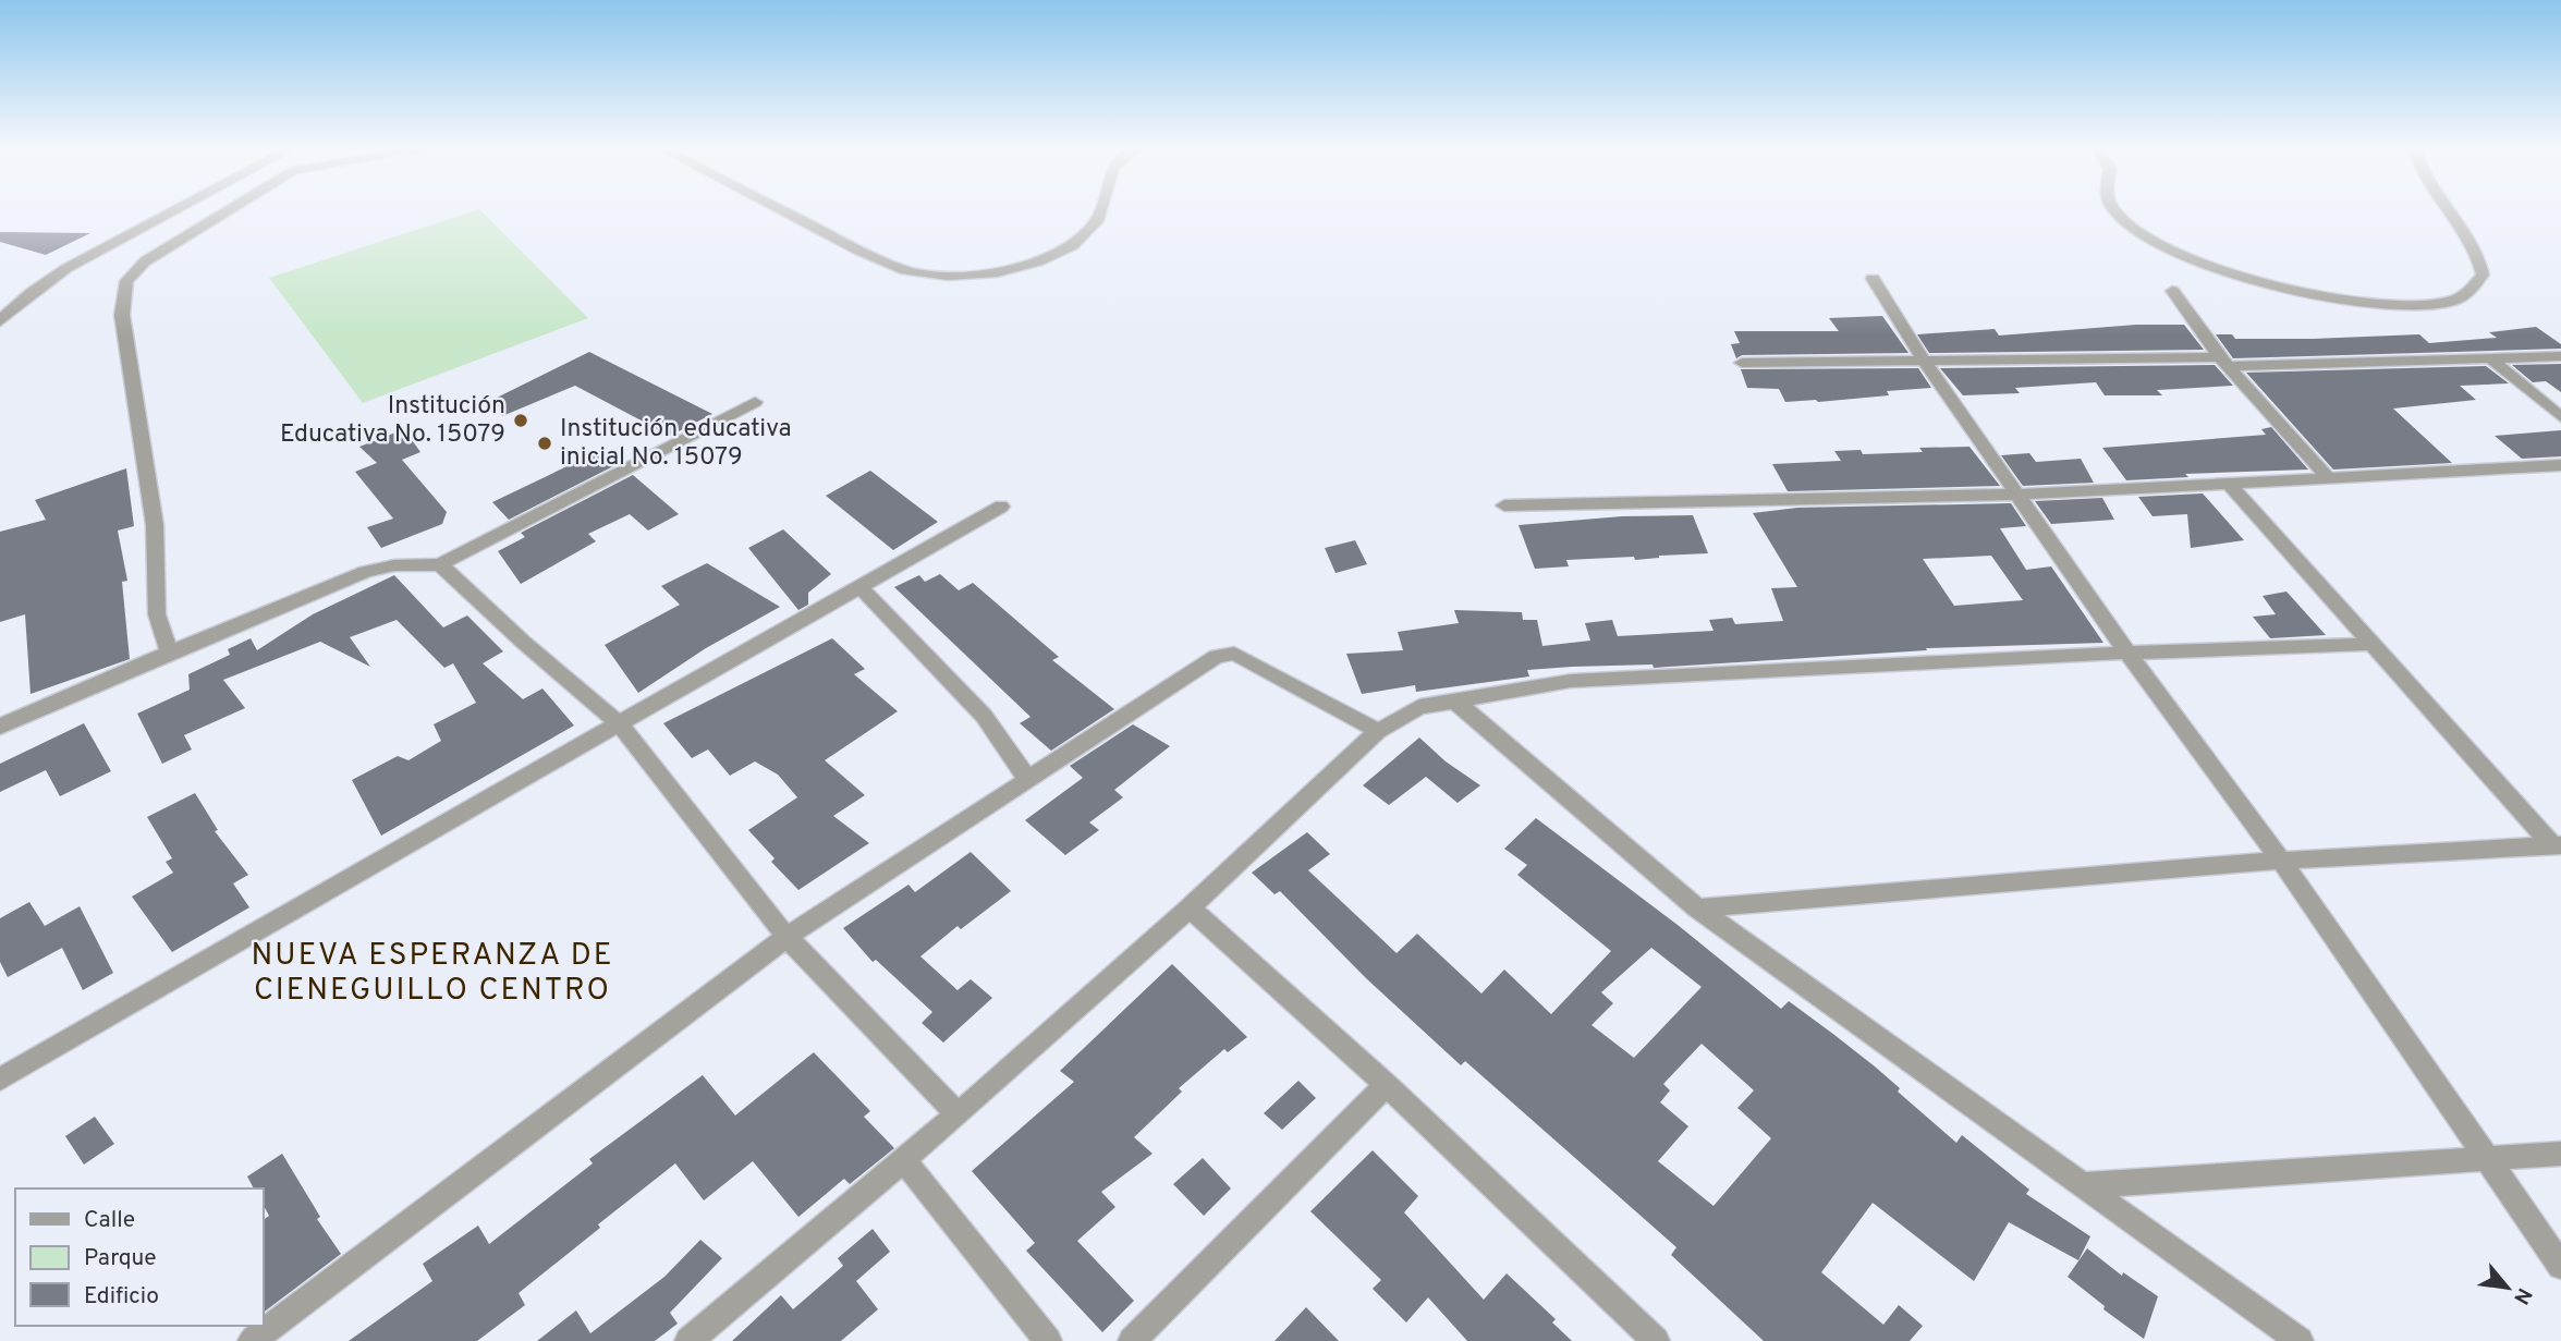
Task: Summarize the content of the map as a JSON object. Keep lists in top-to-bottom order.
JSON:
{
  "districts": ["NUEVA ESPERANZA DE CIENEGUILLO CENTRO"],
  "places": ["Institución Educativa No. 15079", "Institución educativa inicial No. 15079"],
  "legend": ["Calle", "Parque", "Edificio"],
  "north": "bottom right"
}
